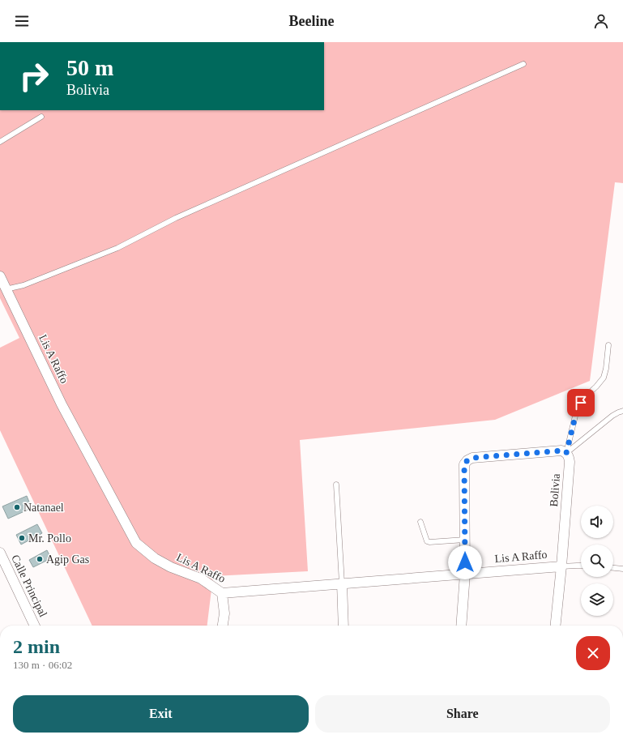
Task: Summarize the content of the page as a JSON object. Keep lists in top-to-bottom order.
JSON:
{
  "streets": {
    "street": ["Lis A Raffo", "Bolivia", "Calle Principal"]
  },
  "crossings": [
    ["Lis A Raffo", "Bolivia"]
  ],
  "places": ["Natanael", "Mr. Pollo", "Agip Gas"],
  "page": {
    "header": "Beeline",
    "turn": ["50 m", "Bolivia"],
    "heading": ["2 min", "130 m · 06:02"],
    "buttons": ["Exit", "Share"]
  }
}
